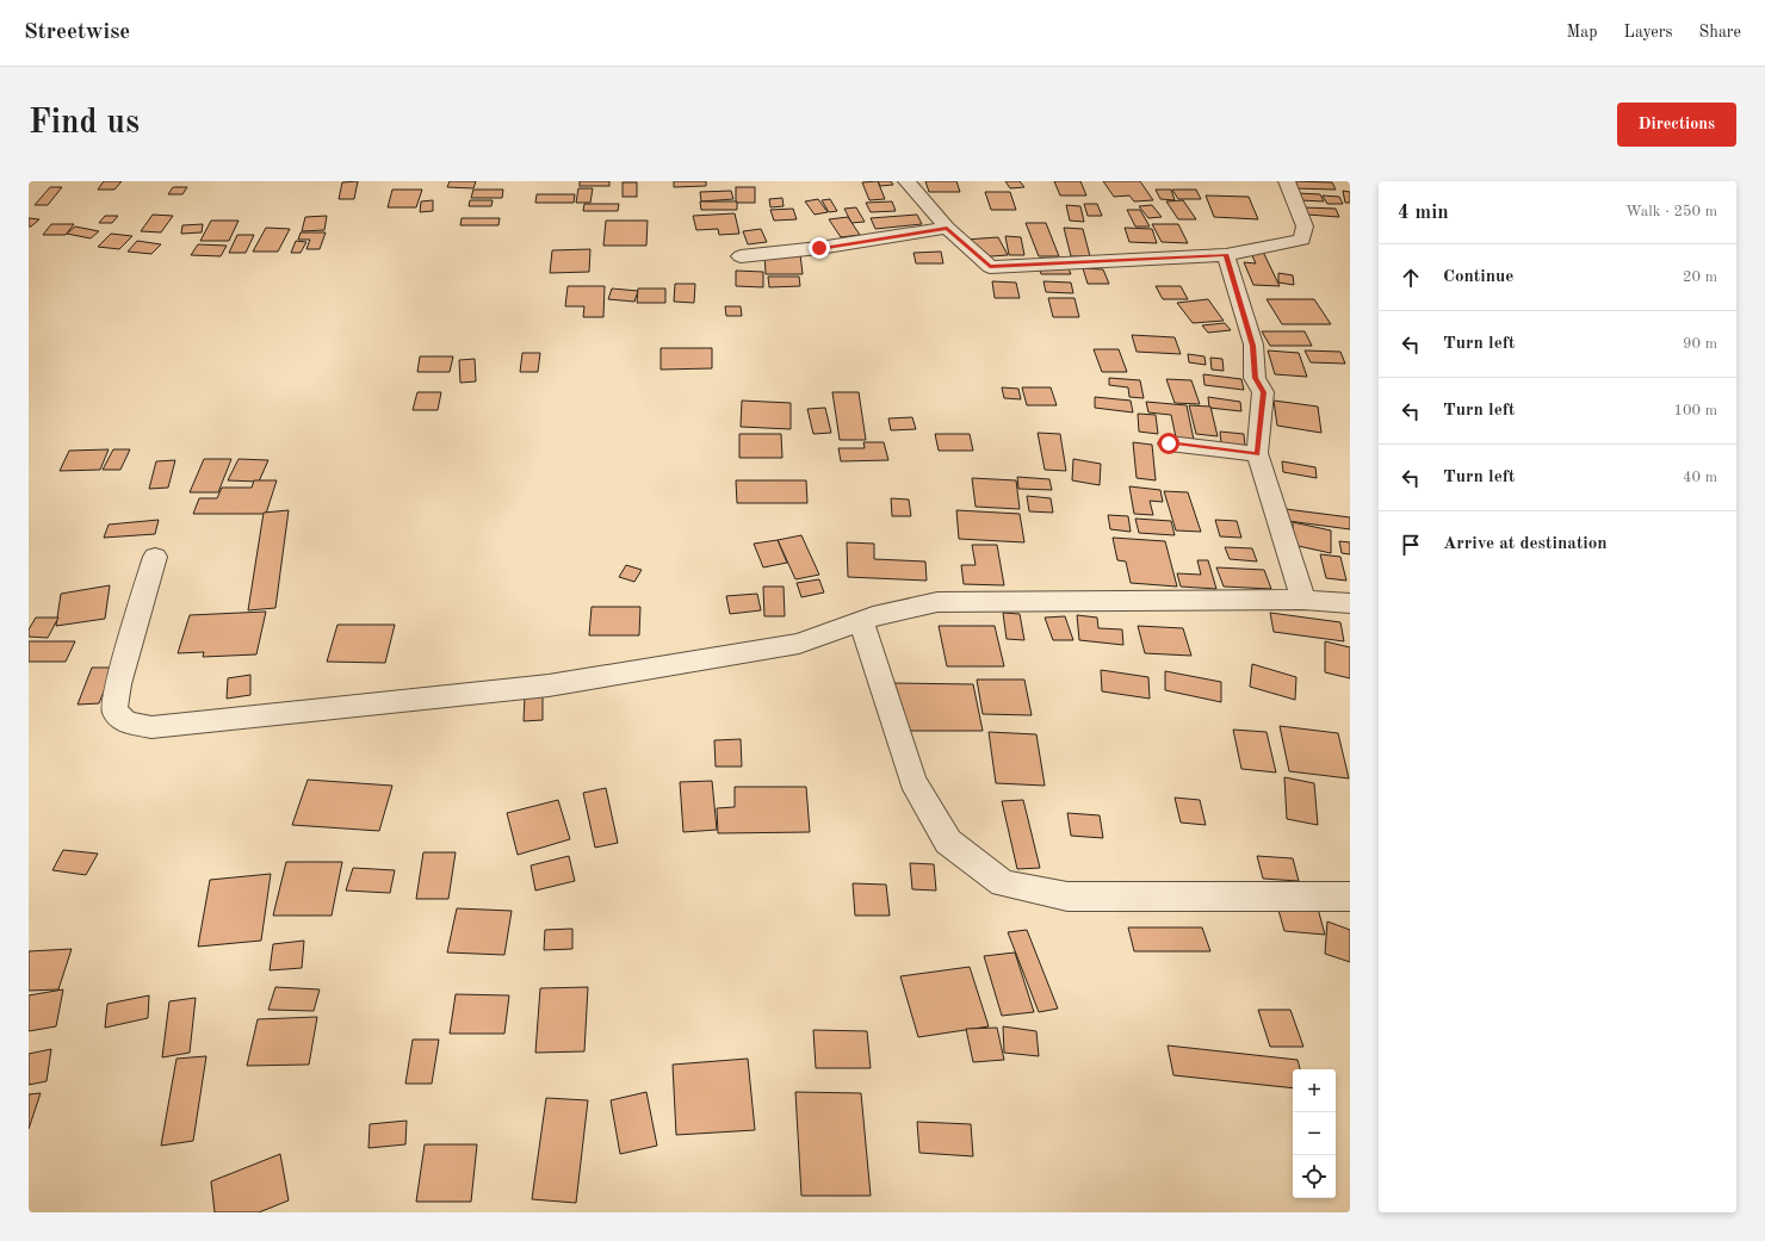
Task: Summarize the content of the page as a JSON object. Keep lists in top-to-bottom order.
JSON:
{
  "page": {
    "header": "Streetwise",
    "nav": ["Map", "Layers", "Share"],
    "buttons": "Directions",
    "title": "Find us",
    "heading": ["4 min", "Walk · 250 m"],
    "list": [
      ["Continue", "20 m"],
      ["Turn left", "90 m"],
      ["Turn left", "100 m"],
      ["Turn left", "40 m"],
      "Arrive at destination"
    ],
    "map_buttons": ["+", "−"]
  }
}
